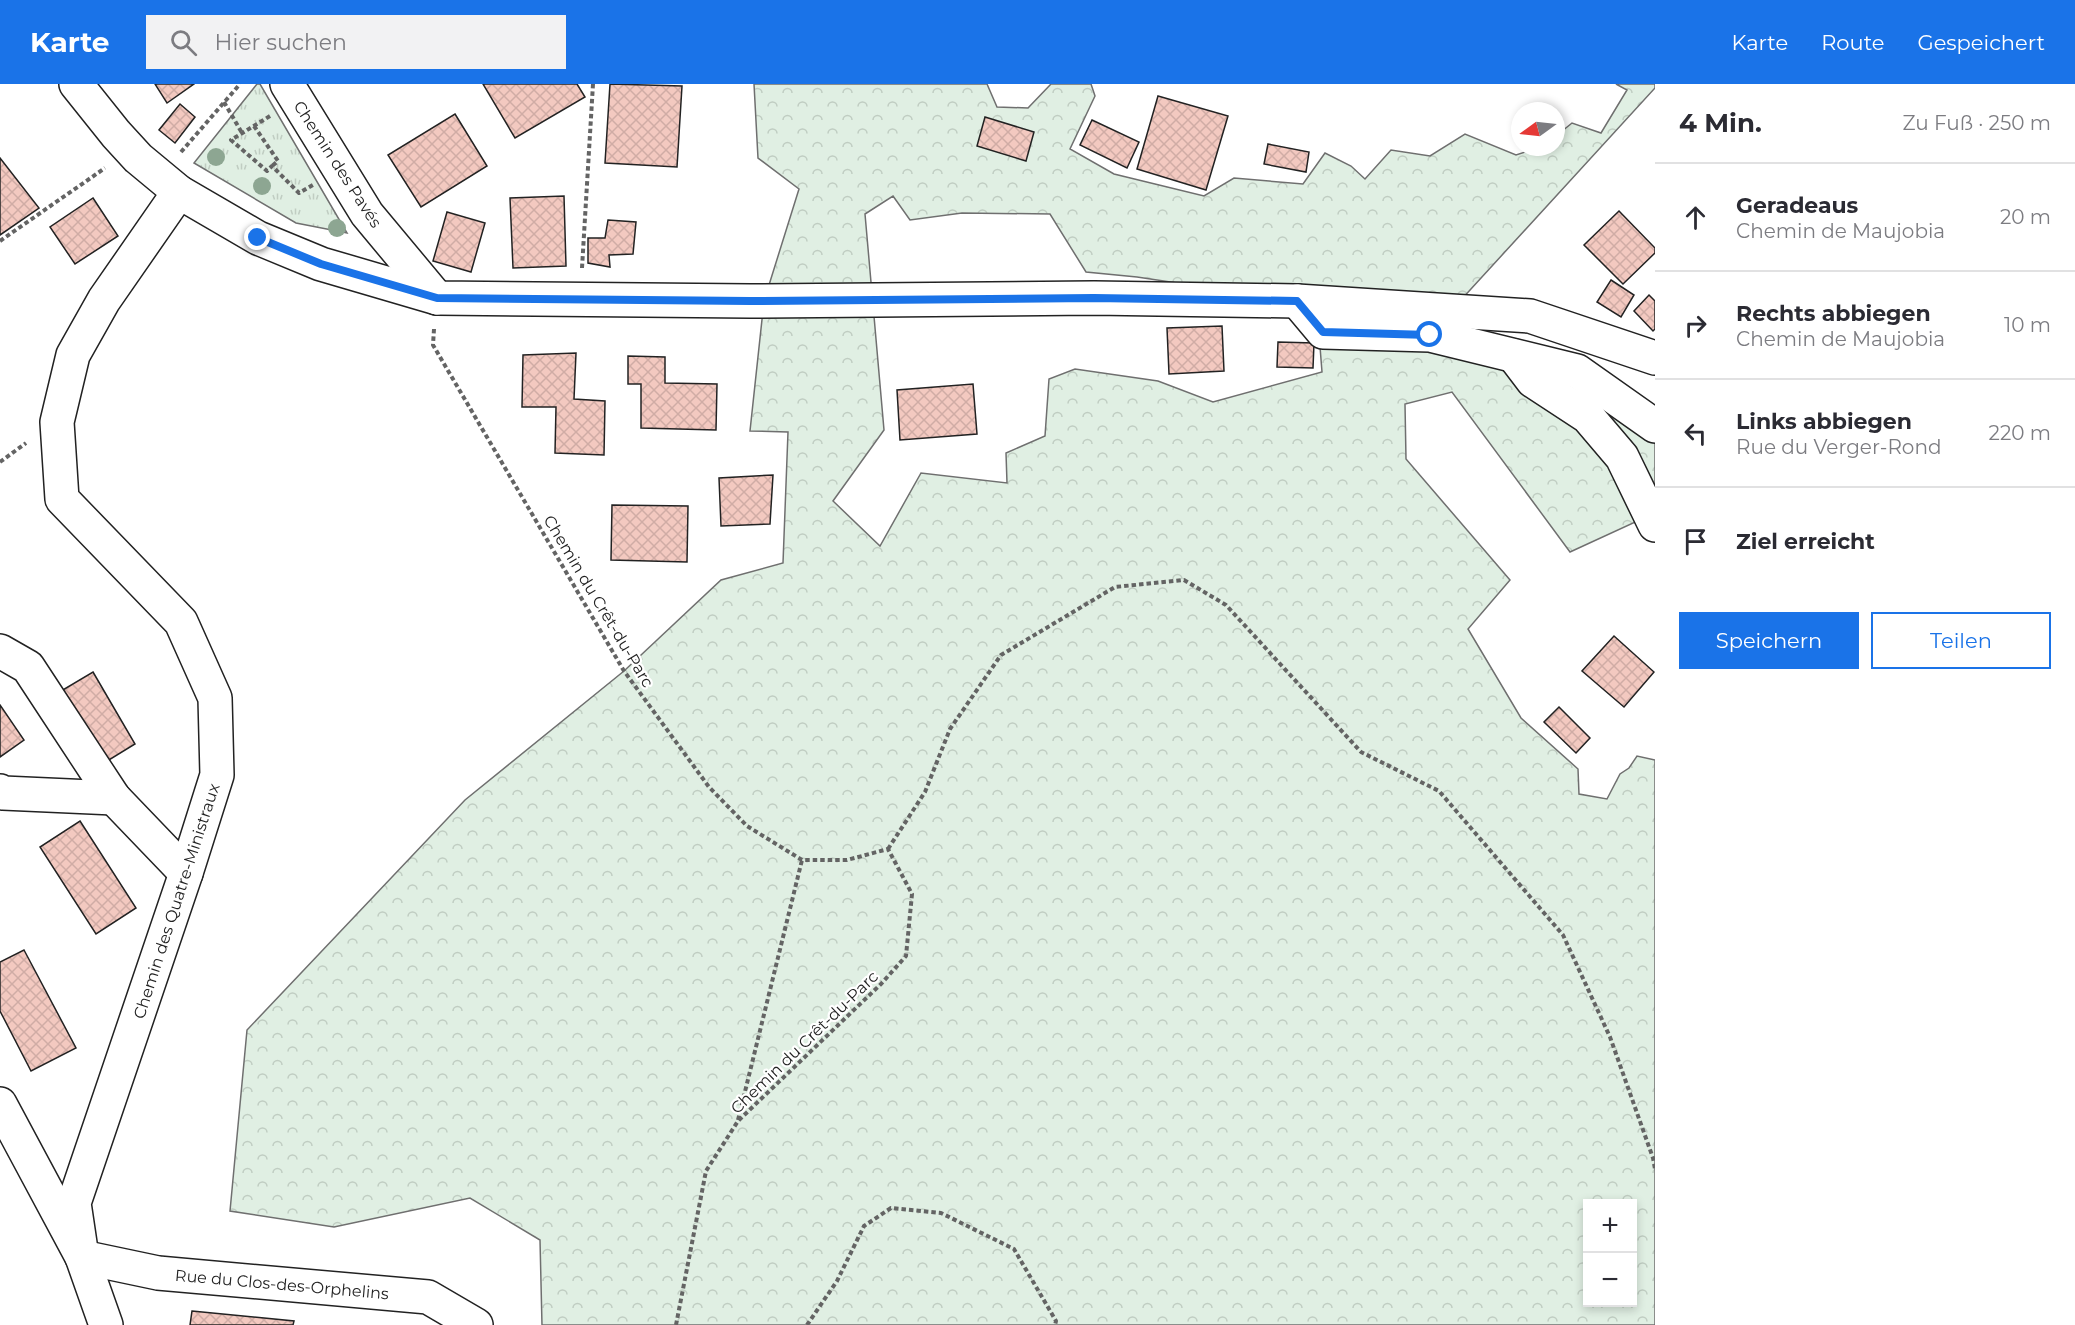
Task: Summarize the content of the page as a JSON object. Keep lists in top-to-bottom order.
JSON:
{
  "streets": {
    "street": ["Chemin des Pavés", "Chemin des Quatre-Ministraux", "Rue du Clos-des-Orphelins"],
    "path": ["Chemin du Crêt-du-Parc"]
  },
  "crossings": [
    ["Chemin des Pavés", "Chemin du Crêt-du-Parc"],
    ["Chemin des Quatre-Ministraux", "Rue du Clos-des-Orphelins"]
  ],
  "north": "left",
  "page": {
    "header": "Karte",
    "search": "Hier suchen",
    "nav": ["Karte", "Route", "Gespeichert"],
    "heading": ["4 Min.", "Zu Fuß · 250 m"],
    "list": [
      ["Geradeaus", "Chemin de Maujobia", "20 m"],
      ["Rechts abbiegen", "Chemin de Maujobia", "10 m"],
      ["Links abbiegen", "Rue du Verger-Rond", "220 m"],
      "Ziel erreicht"
    ],
    "buttons": ["Speichern", "Teilen"],
    "map_buttons": ["+", "−"]
  }
}
